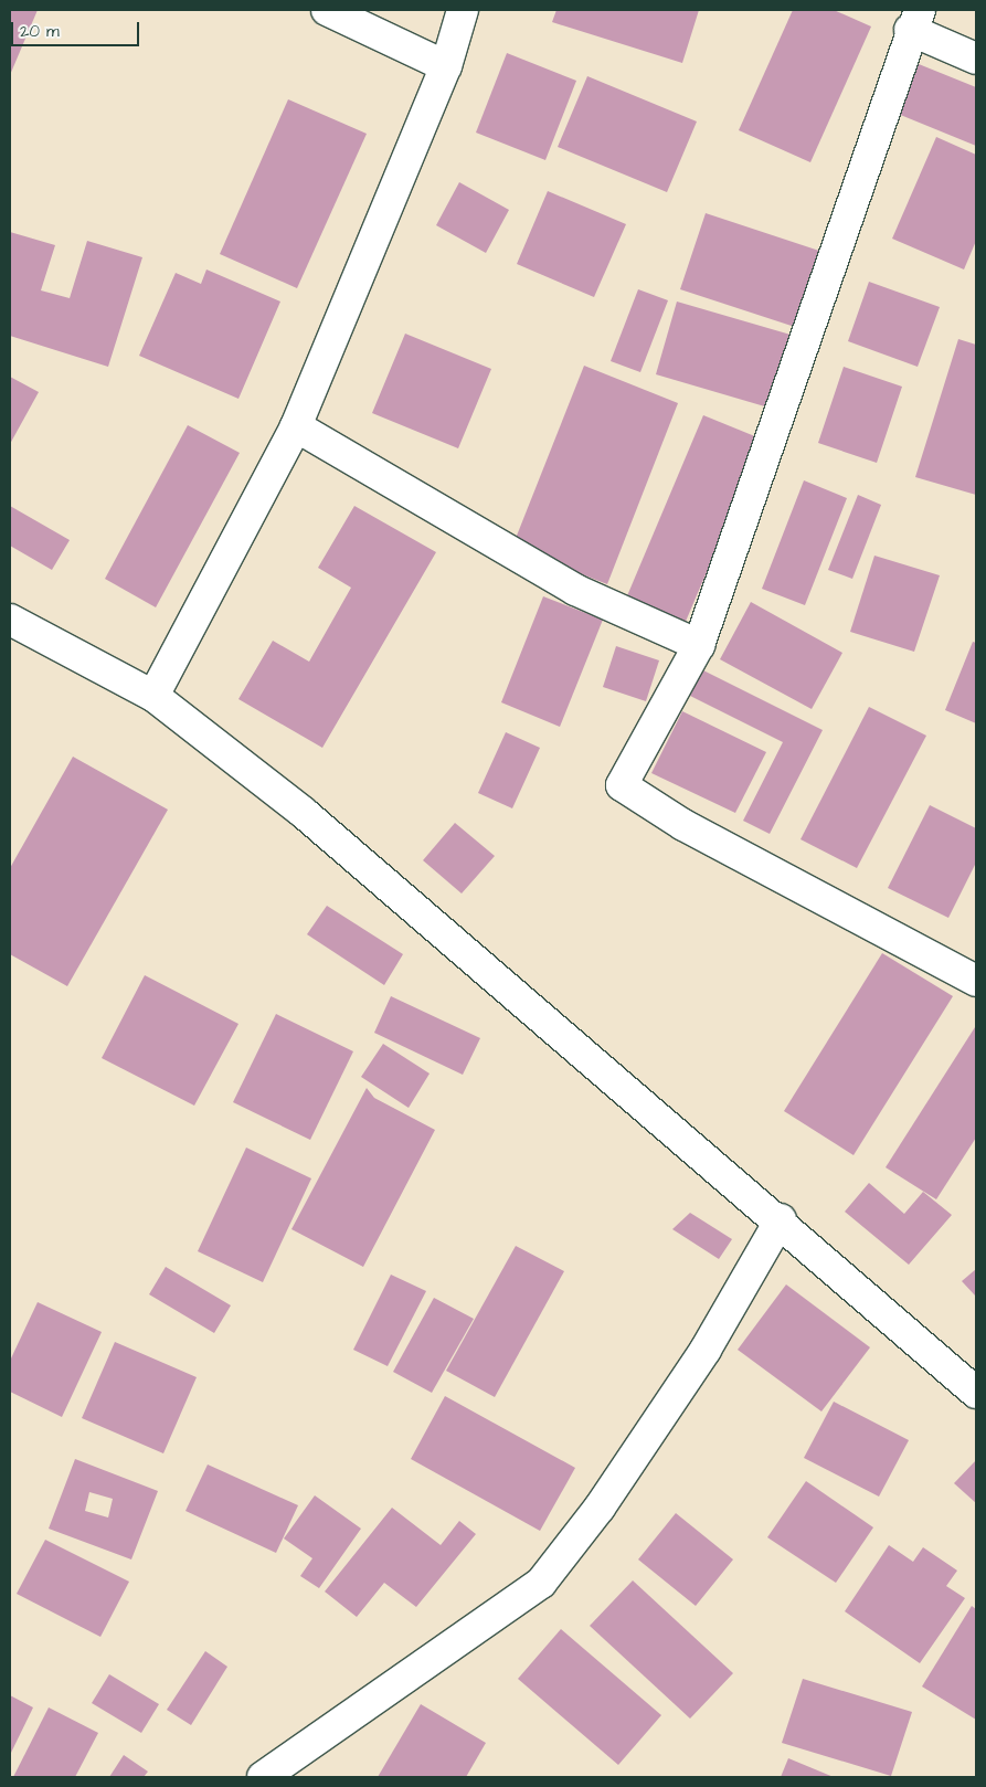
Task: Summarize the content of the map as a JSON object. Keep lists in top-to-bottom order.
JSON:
{
  "scale_bar": "20 m"
}
